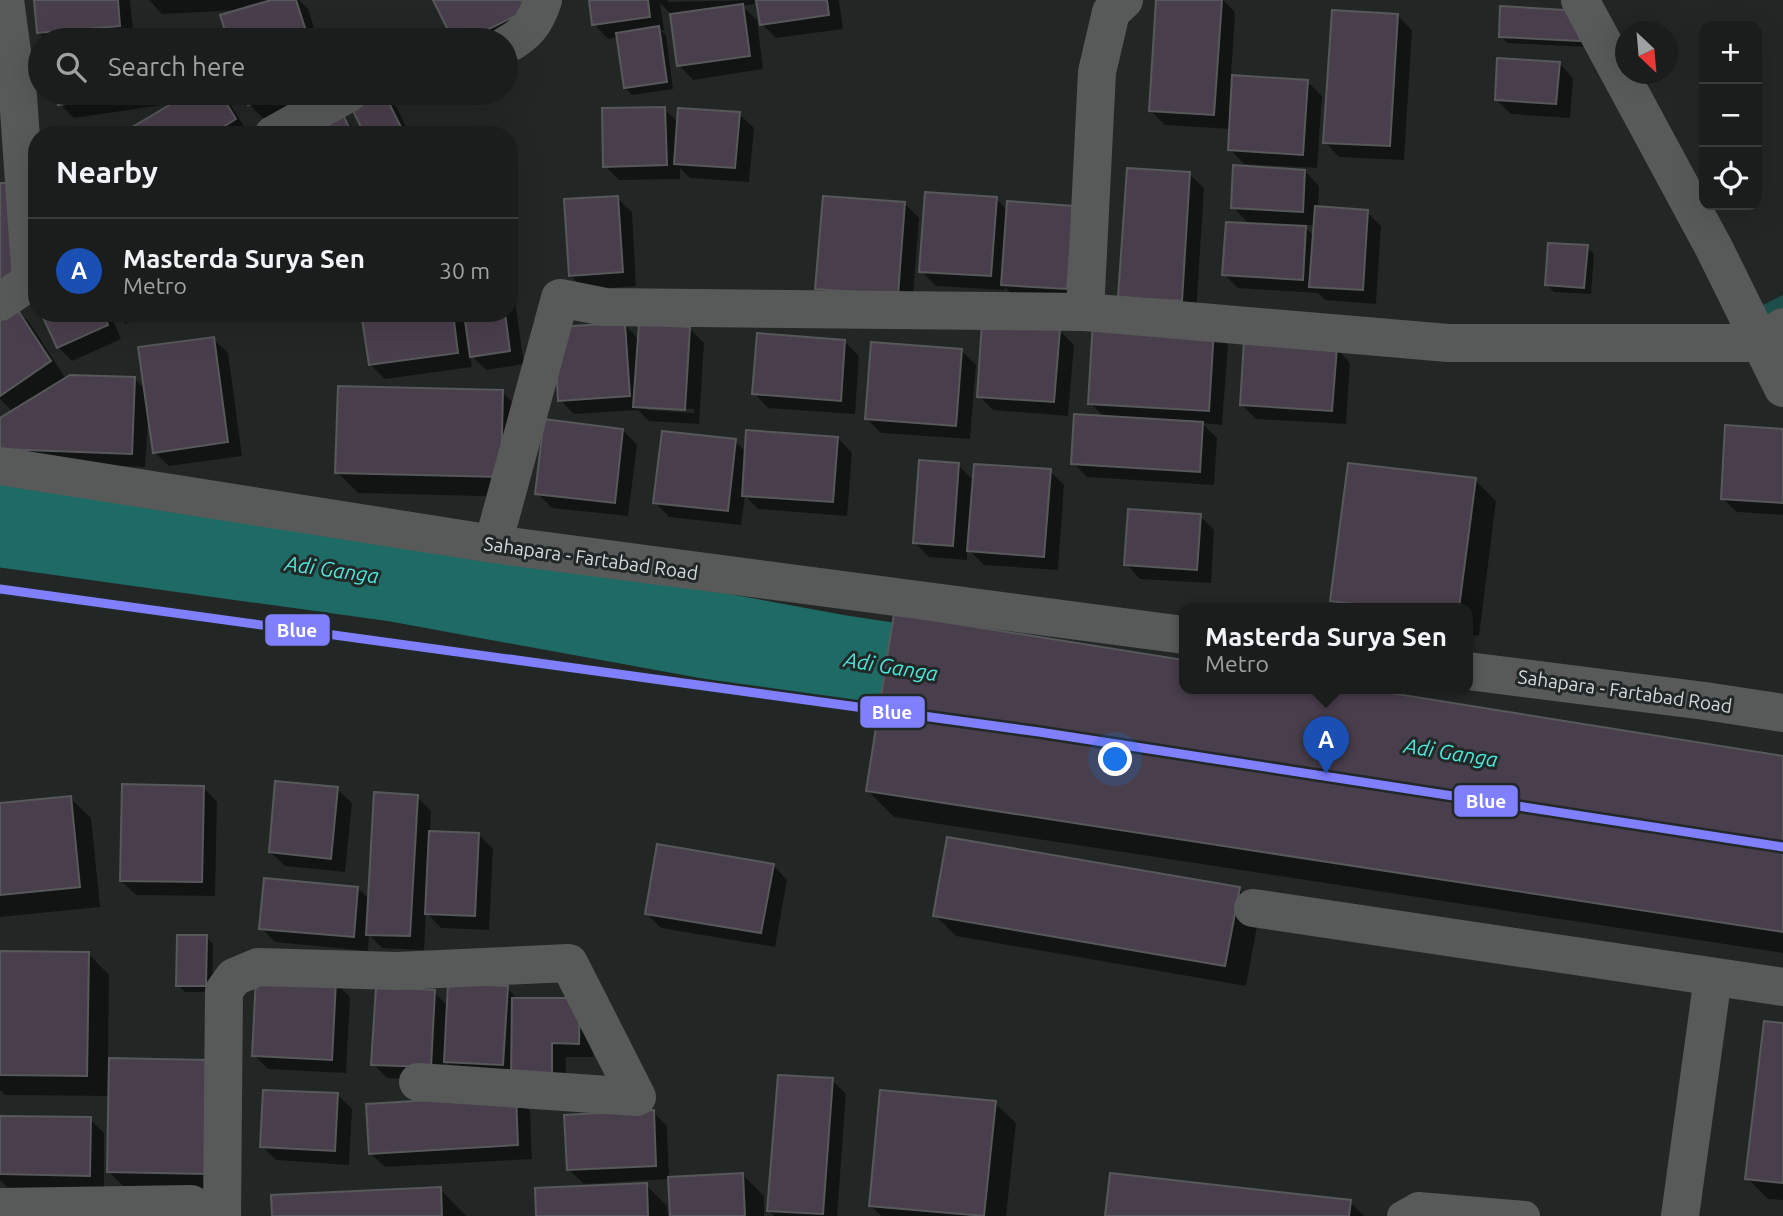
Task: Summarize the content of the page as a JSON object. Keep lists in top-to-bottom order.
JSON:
{
  "streets": {
    "street": ["Sahapara - Fartabad Road"]
  },
  "water": ["Adi Ganga"],
  "lines": ["transit line Blue"],
  "north": "bottom right",
  "page": {
    "map_buttons": ["+", "−"],
    "search": "Search here",
    "heading": "Nearby",
    "list": [
      {
        "mark": "A",
        "name": "Masterda Surya Sen",
        "note": "Metro",
        "value": "30 m"
      }
    ],
    "popup": ["Masterda Surya Sen", "Metro"],
    "pins": "A"
  }
}
